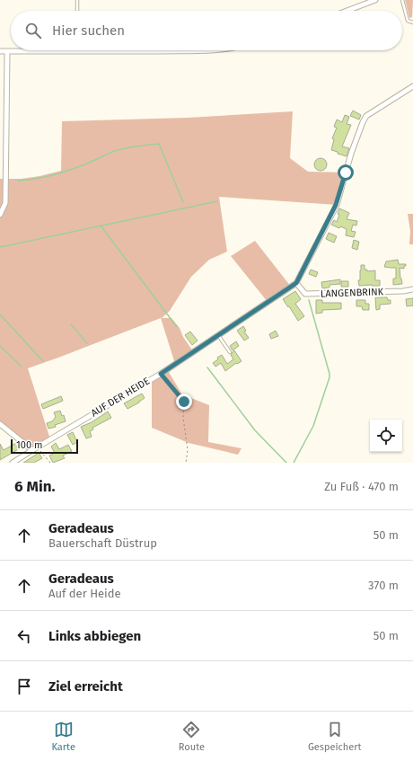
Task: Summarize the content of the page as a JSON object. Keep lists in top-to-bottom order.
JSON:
{
  "streets": {
    "street": ["LANGENBRINK", "AUF DER HEIDE"]
  },
  "crossings": [
    ["LANGENBRINK", "AUF DER HEIDE"]
  ],
  "scale_bar": "100 m",
  "page": {
    "search": "Hier suchen",
    "scale": "100 m",
    "heading": ["6 Min.", "Zu Fuß · 470 m"],
    "list": [
      ["Geradeaus", "Bauerschaft Düstrup", "50 m"],
      ["Geradeaus", "Auf der Heide", "370 m"],
      ["Links abbiegen", "50 m"],
      "Ziel erreicht"
    ],
    "nav": ["Karte", "Route", "Gespeichert"]
  }
}
